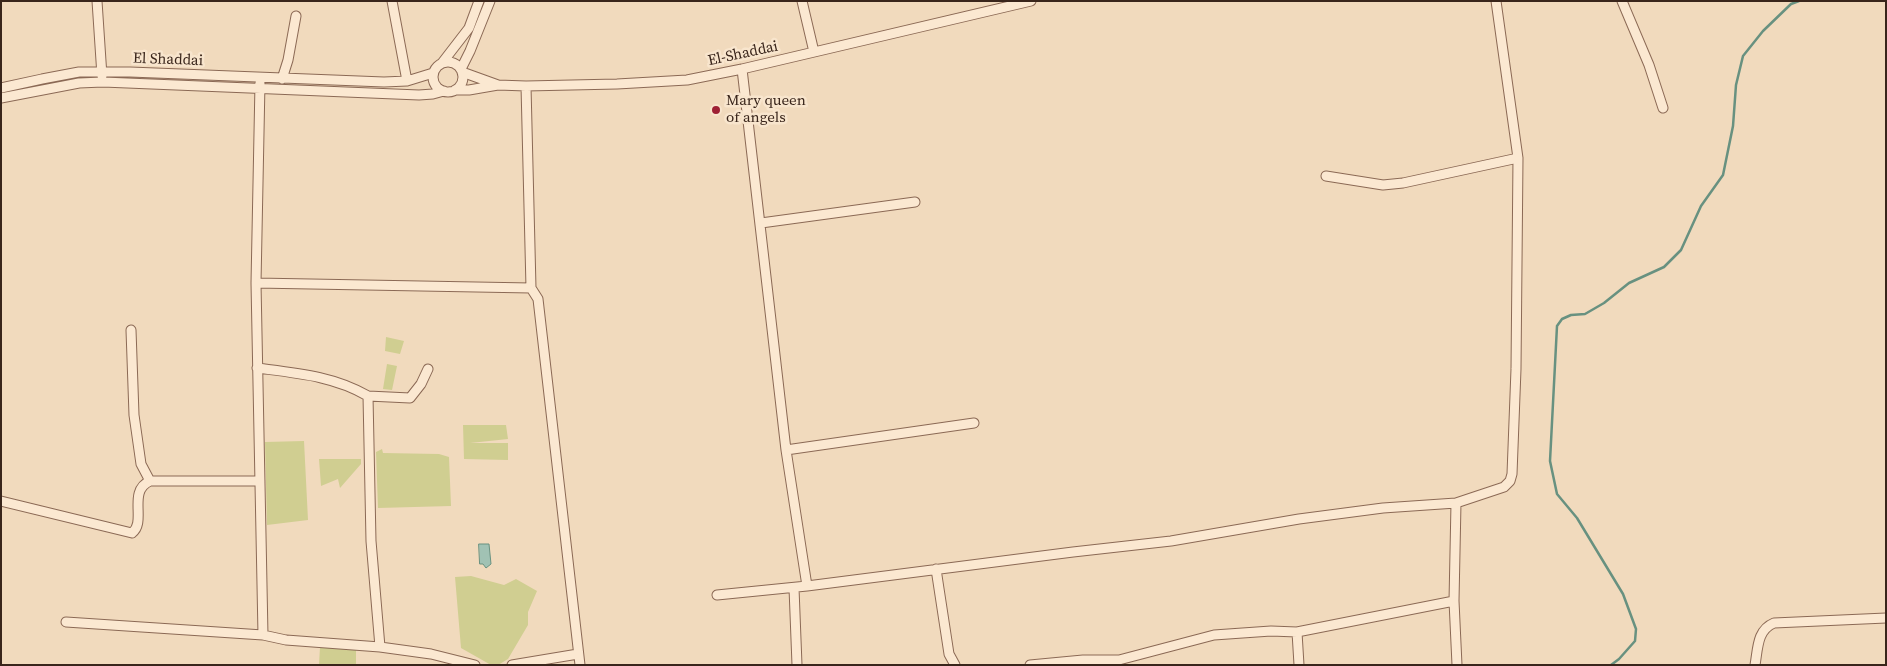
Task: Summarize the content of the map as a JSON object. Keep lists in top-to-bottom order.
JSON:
{
  "streets": {
    "street": ["El-Shaddai", "El Shaddai"]
  },
  "crossings": [
    ["El-Shaddai", "El Shaddai"]
  ],
  "places": ["Mary queen of angels"]
}
